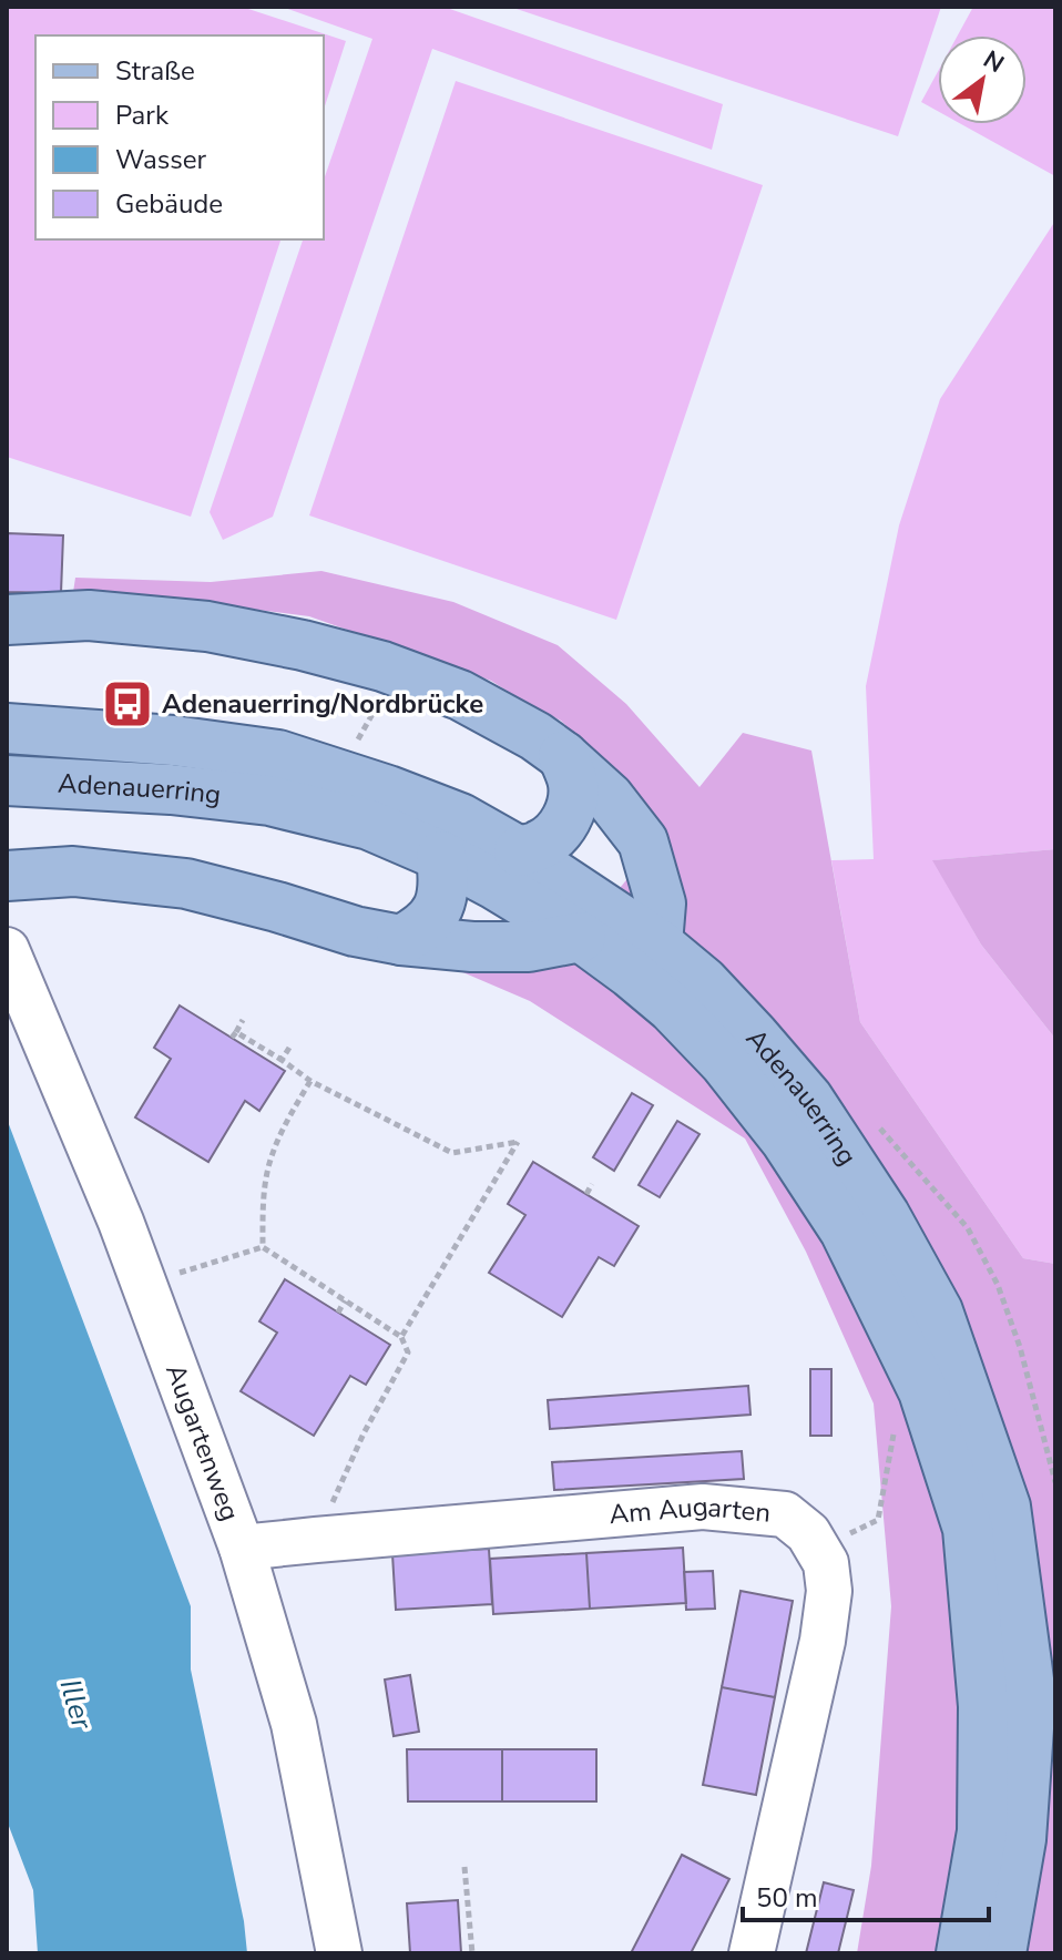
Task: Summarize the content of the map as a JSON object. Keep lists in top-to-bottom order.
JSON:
{
  "streets": {
    "main road": ["Adenauerring"],
    "street": ["Augartenweg", "Am Augarten"]
  },
  "crossings": [
    ["Augartenweg", "Am Augarten"]
  ],
  "water": ["Iller"],
  "places": {
    "bus stop": ["Adenauerring/Nordbrücke"]
  },
  "legend": [
    "Straße",
    "Park",
    "Wasser",
    "Gebäude"
  ],
  "scale_bar": "50 m",
  "north": "top right"
}
